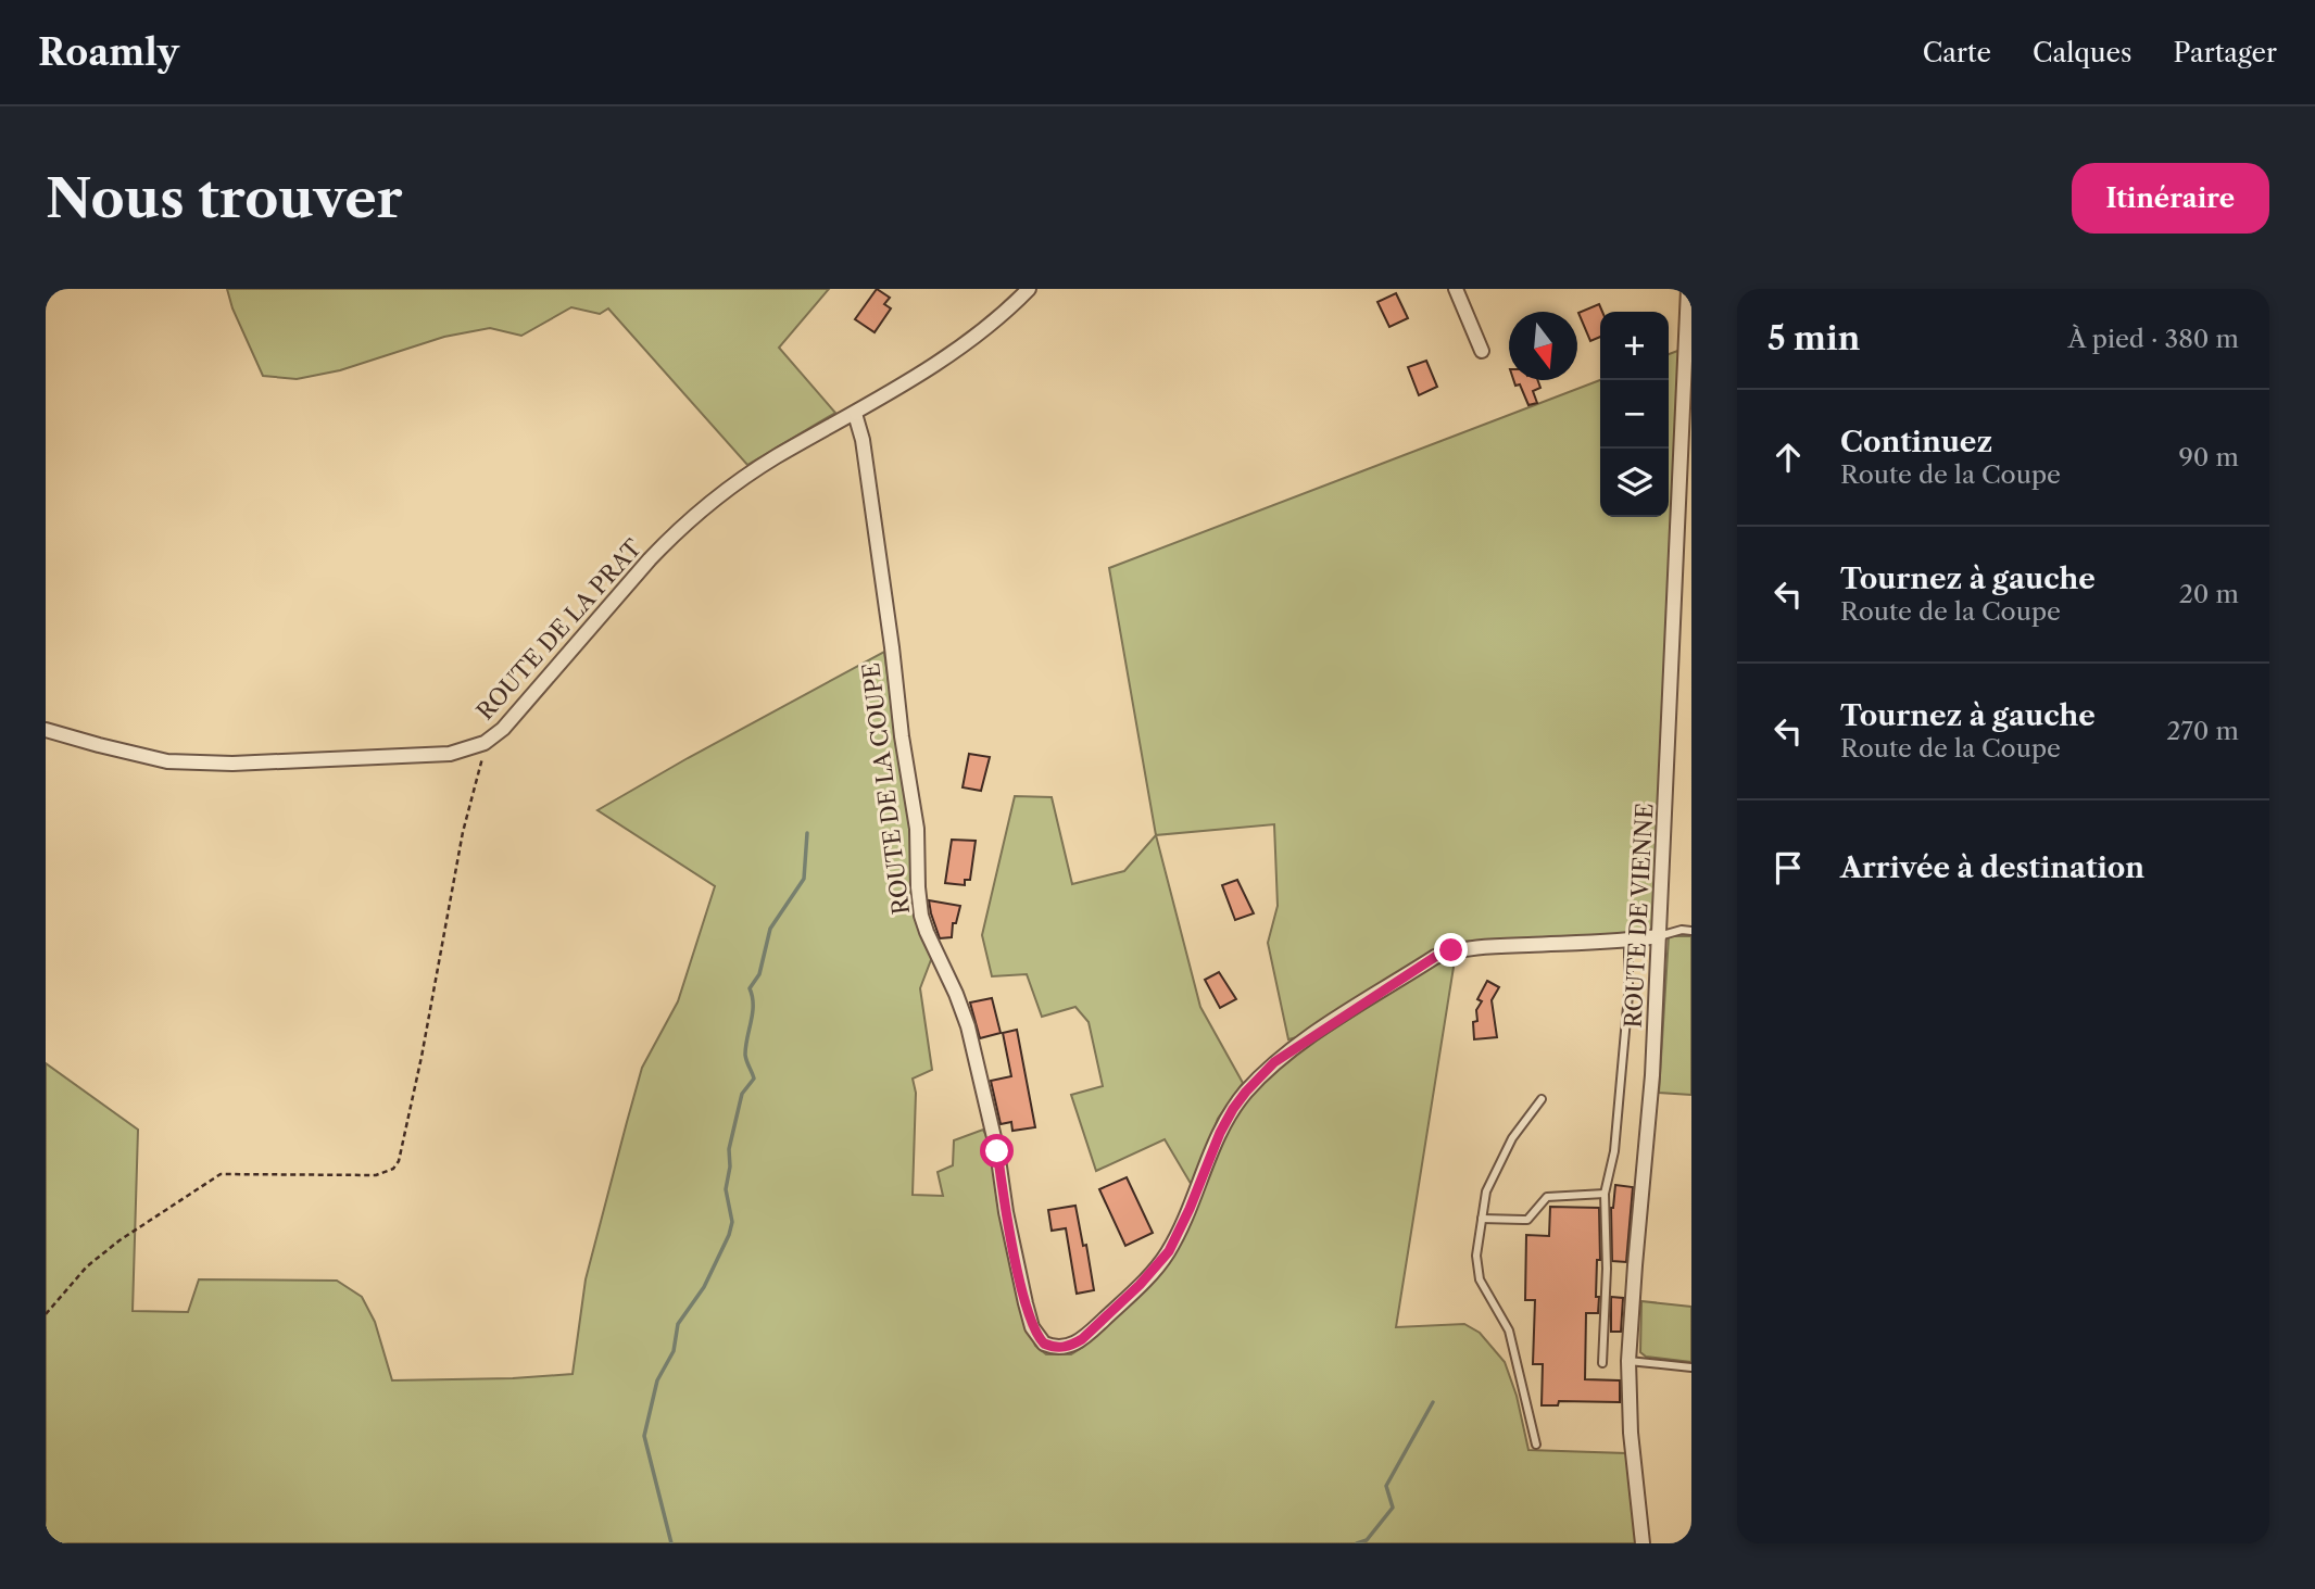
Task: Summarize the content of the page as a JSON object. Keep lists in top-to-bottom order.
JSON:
{
  "streets": {
    "street": ["ROUTE DE LA PRAT", "ROUTE DE LA COUPE", "ROUTE DE VIENNE"]
  },
  "crossings": [
    ["ROUTE DE LA PRAT", "ROUTE DE LA COUPE"],
    ["ROUTE DE LA COUPE", "ROUTE DE VIENNE"]
  ],
  "north": "bottom",
  "page": {
    "header": "Roamly",
    "nav": ["Carte", "Calques", "Partager"],
    "buttons": "Itinéraire",
    "title": "Nous trouver",
    "heading": ["5 min", "À pied · 380 m"],
    "map_buttons": ["+", "−"],
    "list": [
      ["Continuez", "Route de la Coupe", "90 m"],
      ["Tournez à gauche", "Route de la Coupe", "20 m"],
      ["Tournez à gauche", "Route de la Coupe", "270 m"],
      "Arrivée à destination"
    ]
  }
}
